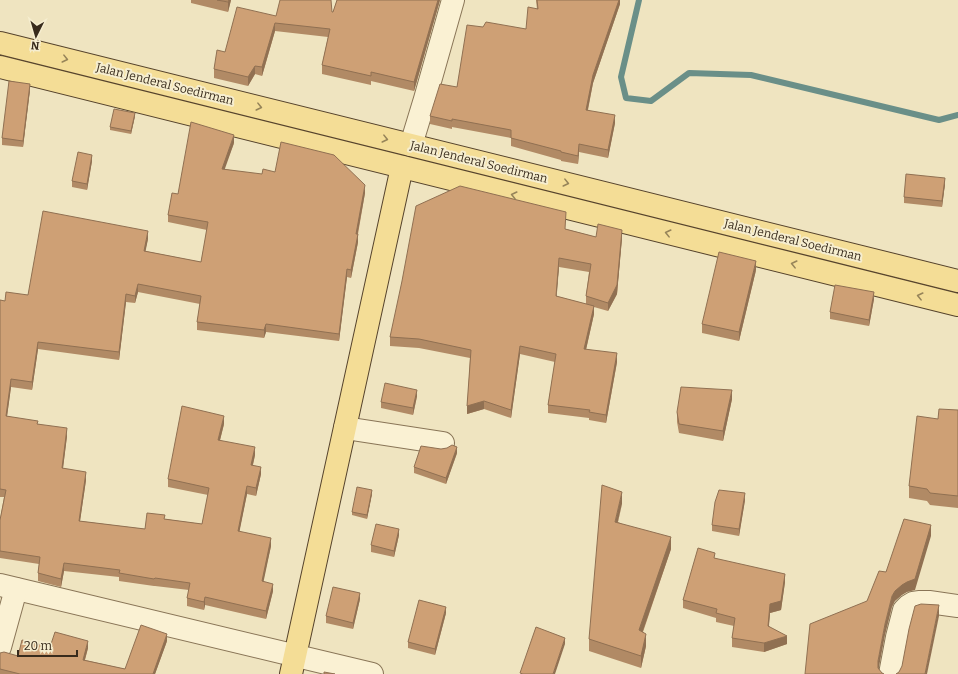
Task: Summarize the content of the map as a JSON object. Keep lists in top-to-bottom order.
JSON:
{
  "streets": {
    "main road": ["Jalan Jenderal Soedirman"]
  },
  "scale_bar": "20 m",
  "north": "bottom"
}
